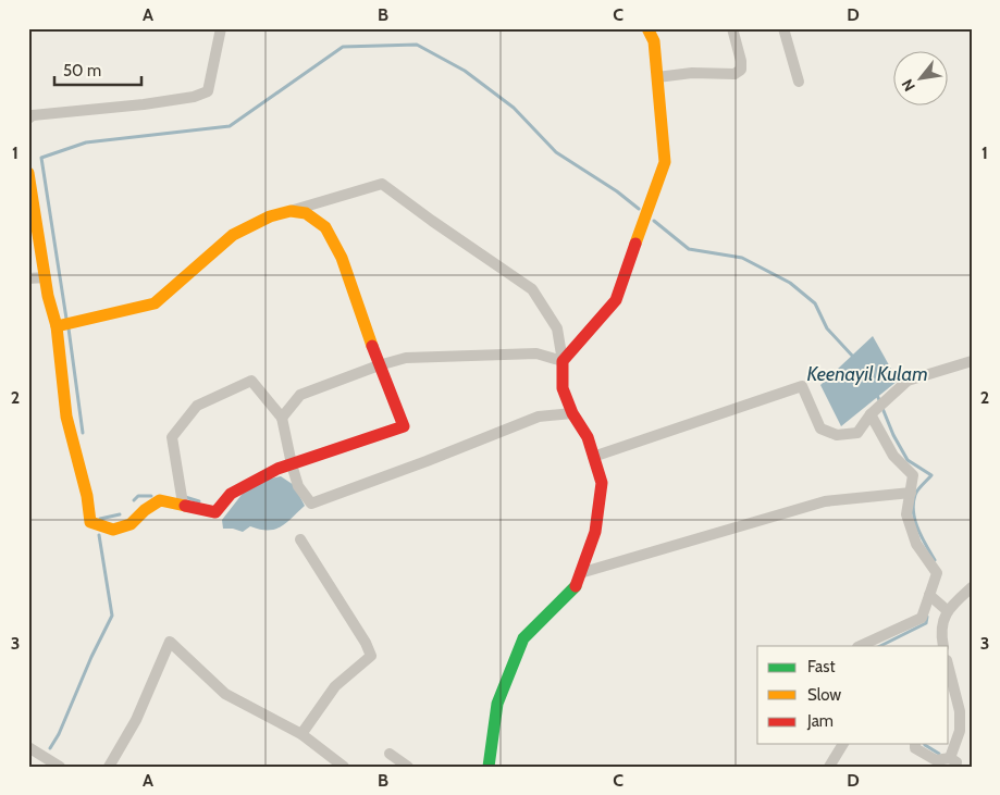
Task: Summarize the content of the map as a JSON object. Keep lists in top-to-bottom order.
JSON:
{
  "water": ["Keenayil Kulam"],
  "legend": ["Fast", "Slow", "Jam"],
  "scale_bar": "50 m",
  "north": "bottom left",
  "grid": {
    "columns": [
      "A",
      "B",
      "C",
      "D"
    ],
    "rows": ["1", "2", "3"]
  }
}
